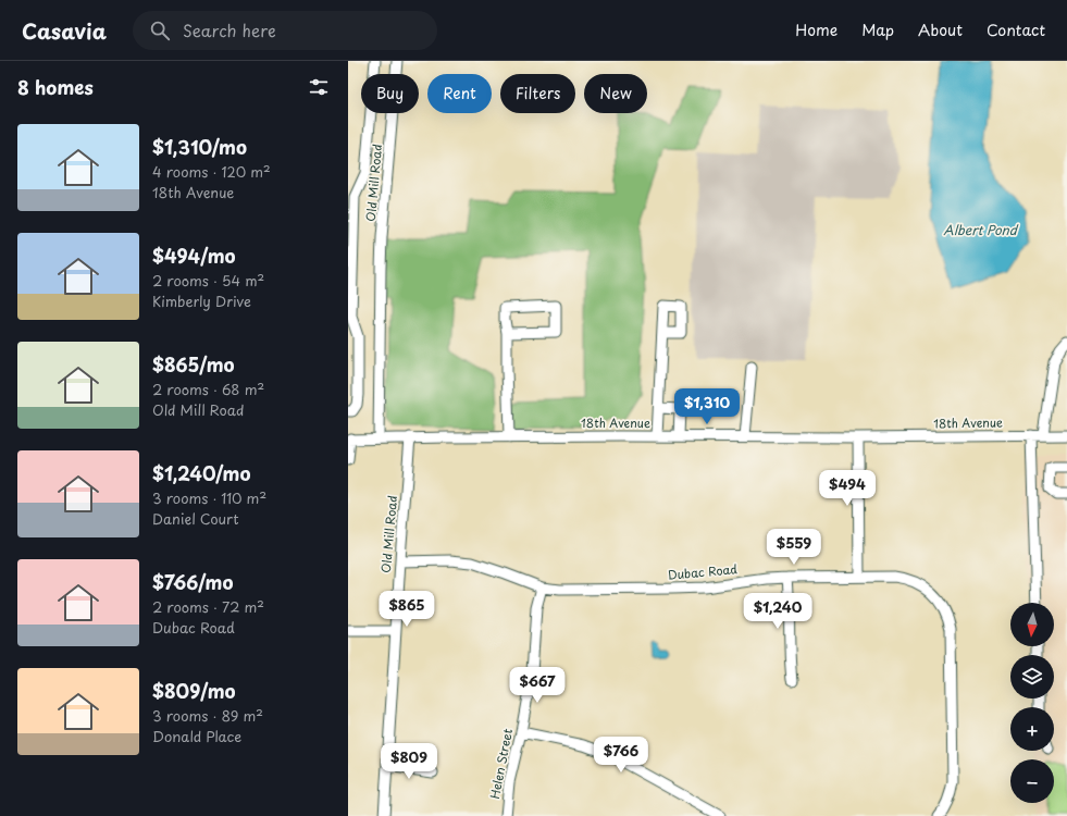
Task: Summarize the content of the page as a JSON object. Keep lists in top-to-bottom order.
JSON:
{
  "streets": {
    "street": [
      "Old Mill Road",
      "18th Avenue",
      "Dubac Road",
      "Helen Street"
    ]
  },
  "crossings": [
    ["Old Mill Road", "18th Avenue"],
    ["Old Mill Road", "Dubac Road"],
    ["Dubac Road", "Helen Street"]
  ],
  "water": ["Albert Pond"],
  "north": "bottom",
  "page": {
    "header": "Casavia",
    "search": "Search here",
    "nav": [
      "Home",
      "Map",
      "About",
      "Contact"
    ],
    "heading": "8 homes",
    "chip": [
      "Buy",
      "Rent",
      "Filters",
      "New"
    ],
    "list": [
      {
        "name": "$1,310/mo",
        "note": "4 rooms · 120 m² · 18th Avenue"
      },
      {
        "name": "$494/mo",
        "note": "2 rooms · 54 m² · Kimberly Drive"
      },
      {
        "name": "$865/mo",
        "note": "2 rooms · 68 m² · Old Mill Road"
      },
      {
        "name": "$1,240/mo",
        "note": "3 rooms · 110 m² · Daniel Court"
      },
      {
        "name": "$766/mo",
        "note": "2 rooms · 72 m² · Dubac Road"
      },
      {
        "name": "$809/mo",
        "note": "3 rooms · 89 m² · Donald Place"
      }
    ],
    "price": [
      "$1,310",
      "$494",
      "$559",
      "$865",
      "$1,240",
      "$667",
      "$766",
      "$809"
    ],
    "map_buttons": ["+", "−"]
  }
}
